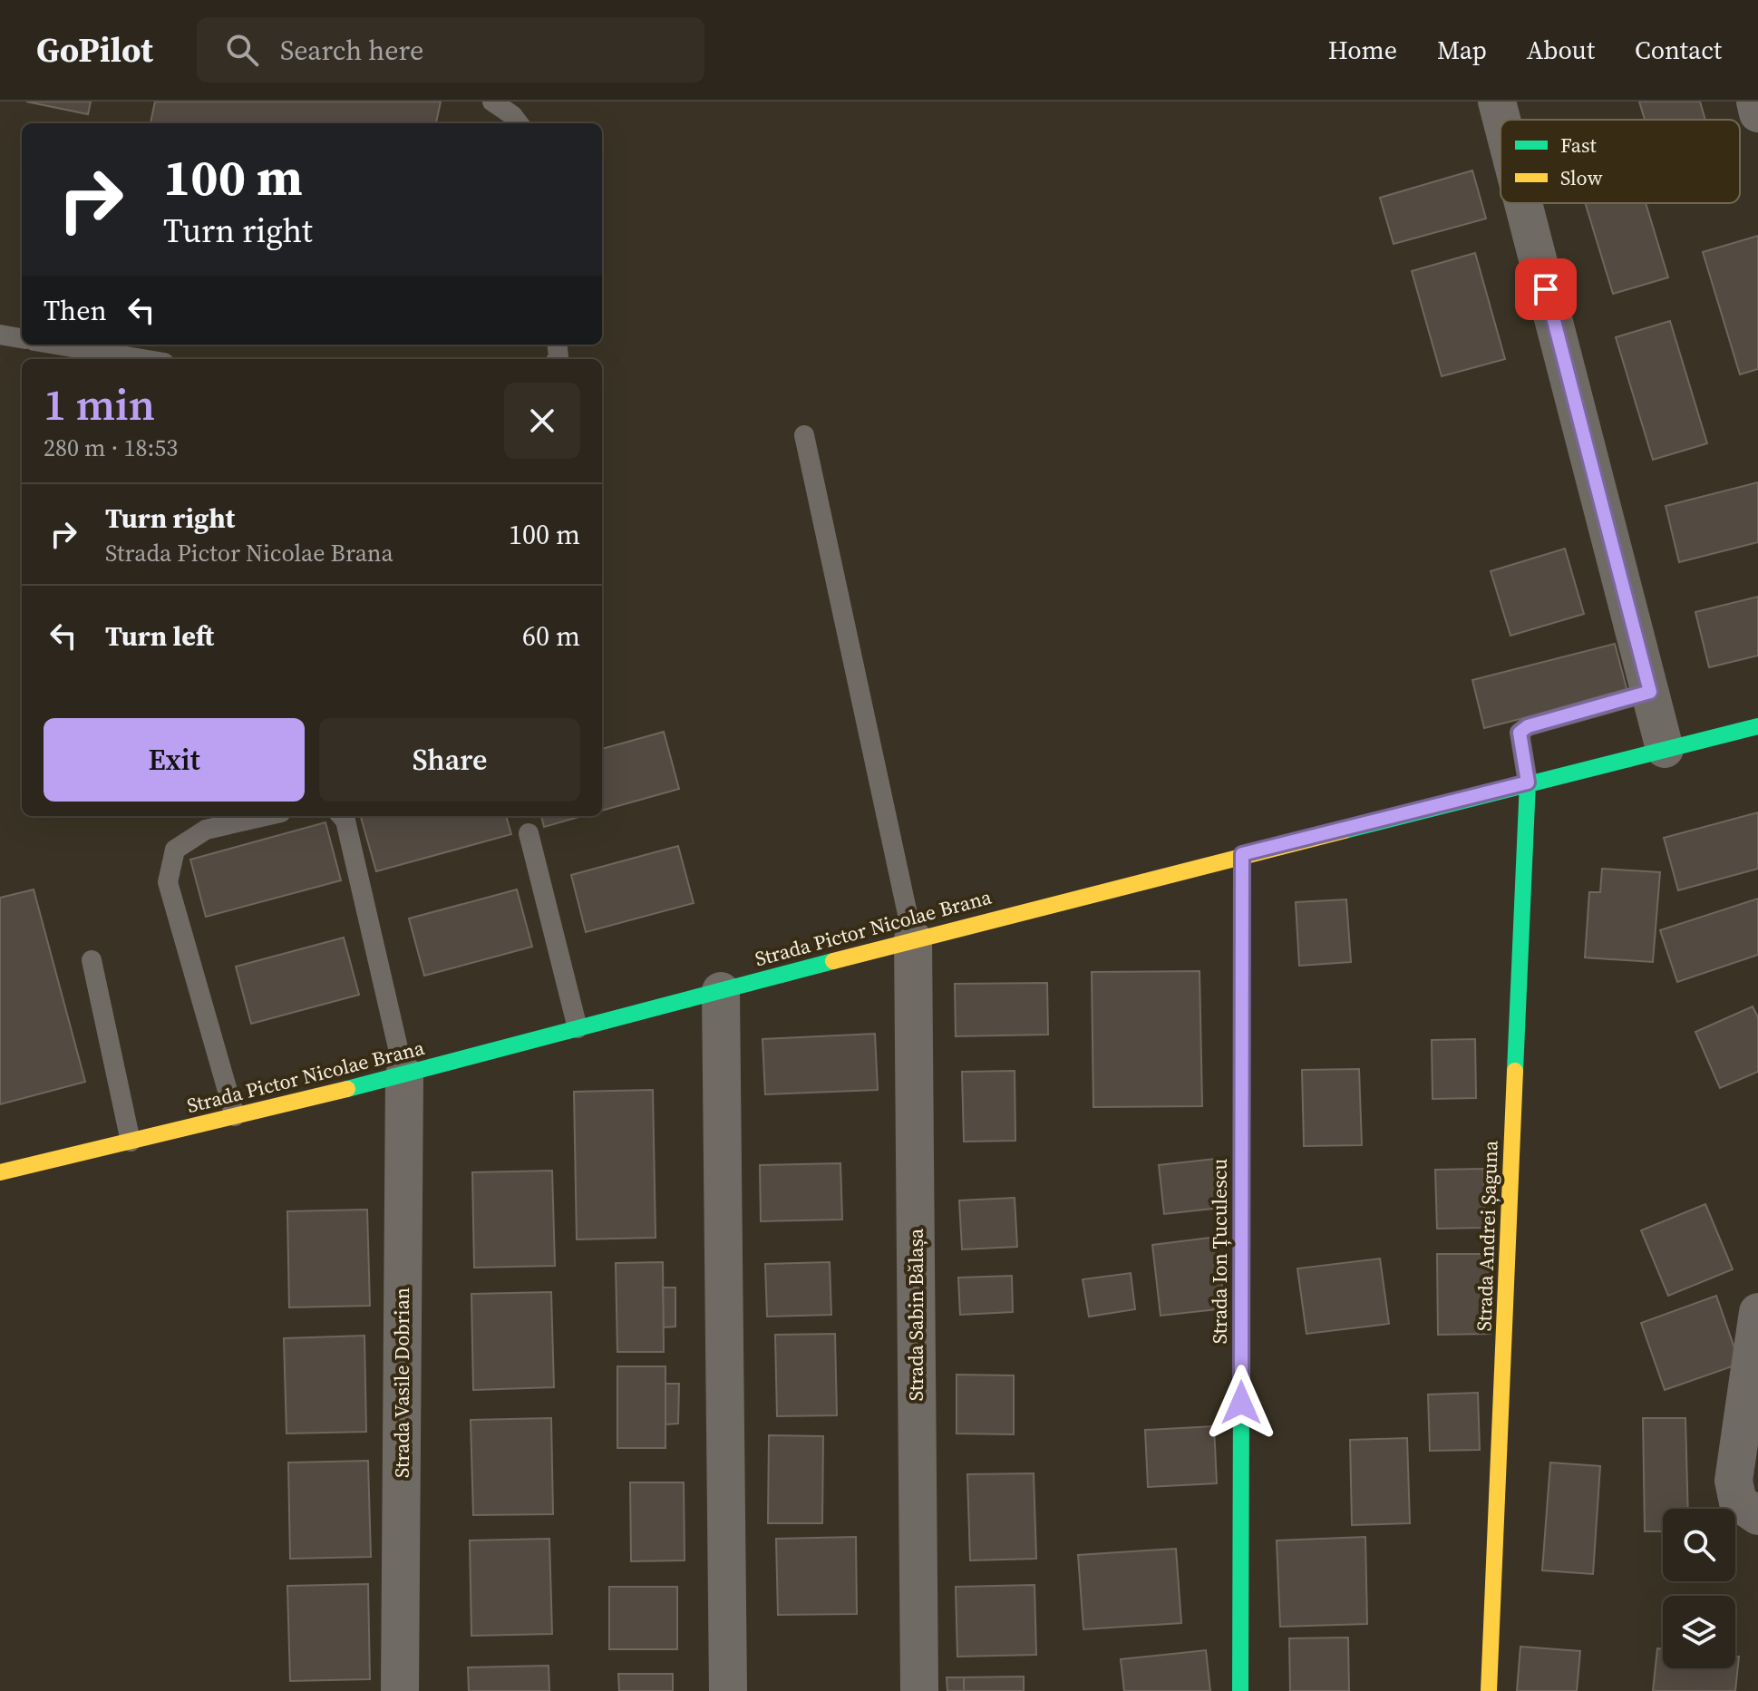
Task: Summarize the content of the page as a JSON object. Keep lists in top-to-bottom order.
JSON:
{
  "streets": {
    "street": [
      "Strada Pictor Nicolae Brana",
      "Strada Andrei Șaguna",
      "Strada Ion Țuculescu",
      "Strada Sabin Bălașa",
      "Strada Vasile Dobrian"
    ]
  },
  "crossings": [
    ["Strada Pictor Nicolae Brana", "Strada Andrei Șaguna"],
    ["Strada Pictor Nicolae Brana", "Strada Ion Țuculescu"],
    ["Strada Pictor Nicolae Brana", "Strada Sabin Bălașa"],
    ["Strada Pictor Nicolae Brana", "Strada Vasile Dobrian"]
  ],
  "legend": ["Fast", "Slow"],
  "page": {
    "header": "GoPilot",
    "search": "Search here",
    "nav": [
      "Home",
      "Map",
      "About",
      "Contact"
    ],
    "turn": ["100 m", "Turn right"],
    "then": "Then",
    "heading": ["1 min", "280 m · 18:53"],
    "list": [
      {
        "name": "Turn right",
        "note": "Strada Pictor Nicolae Brana",
        "value": "100 m"
      },
      {
        "name": "Turn left",
        "value": "60 m"
      }
    ],
    "buttons": ["Exit", "Share"]
  }
}
